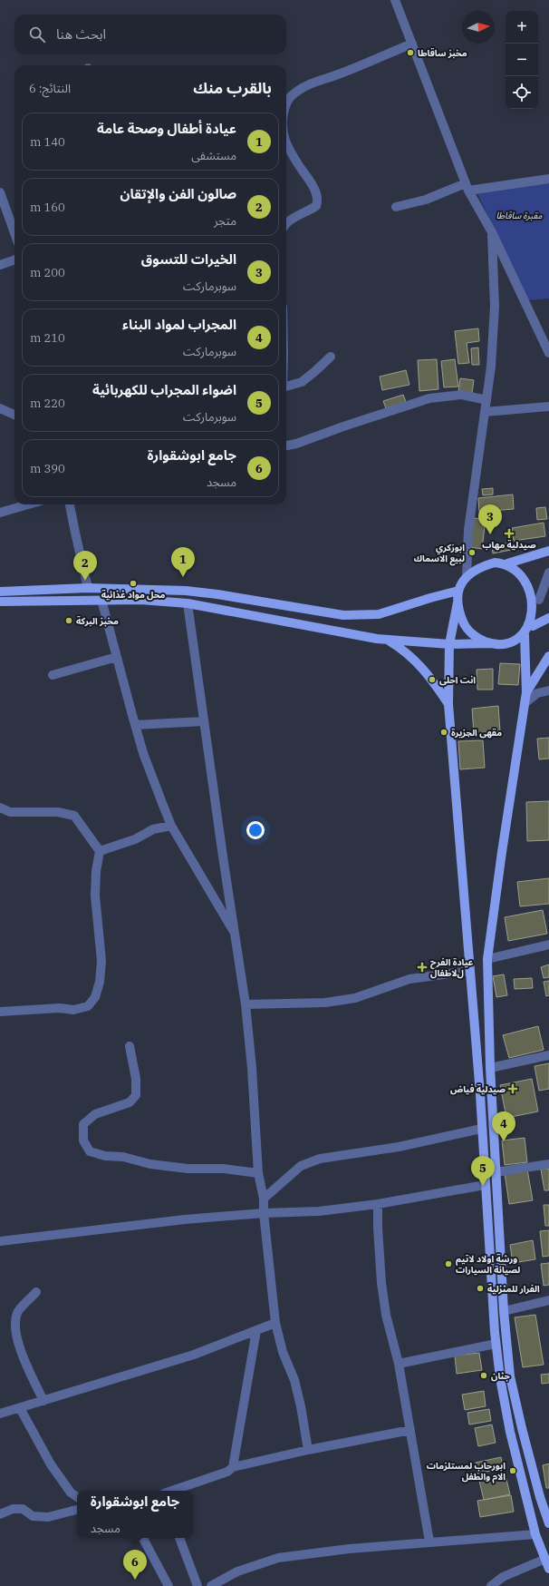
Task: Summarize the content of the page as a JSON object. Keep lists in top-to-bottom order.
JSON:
{
  "parks": ["مقبرة ساقاطا"],
  "places": {
    "other": [
      "مخبز ساقاطا",
      "ابوزكري لبيع اﻻسماك",
      "محل مواد غذائية",
      "مخبز البركة",
      "انت احلى",
      "مقهى الجزيرة",
      "ورشة اوﻻد ﻻتيم لصيانة السيارات",
      "الفرار للمنزلية",
      "جنان",
      "ابورحاب لمستلزمات الام والطفل"
    ],
    "health": ["صيدلية مهاب", "عيادة الفرح لﻻطفال", "صيدلية فياض"]
  },
  "north": "right",
  "page": {
    "map_buttons": ["+", "−"],
    "search": "ابحث هنا",
    "heading": ["بالقرب منك", "النتائج: 6"],
    "list": [
      {
        "mark": "1",
        "name": "عيادة أطفال وصحة عامة",
        "note": "مستشفى",
        "value": "140 m"
      },
      {
        "mark": "2",
        "name": "صالون الفن والإتقان",
        "note": "متجر",
        "value": "160 m"
      },
      {
        "mark": "3",
        "name": "الخيرات للتسوق",
        "note": "سوبرماركت",
        "value": "200 m"
      },
      {
        "mark": "4",
        "name": "المجراب لمواد البناء",
        "note": "سوبرماركت",
        "value": "210 m"
      },
      {
        "mark": "5",
        "name": "اضواء المجراب للكهربائية",
        "note": "سوبرماركت",
        "value": "220 m"
      },
      {
        "mark": "6",
        "name": "جامع ابوشقوارة",
        "note": "مسجد",
        "value": "390 m"
      }
    ],
    "pins": [
      "3",
      "1",
      "2",
      "4",
      "5",
      "6"
    ],
    "popup": ["جامع ابوشقوارة", "مسجد"]
  }
}
